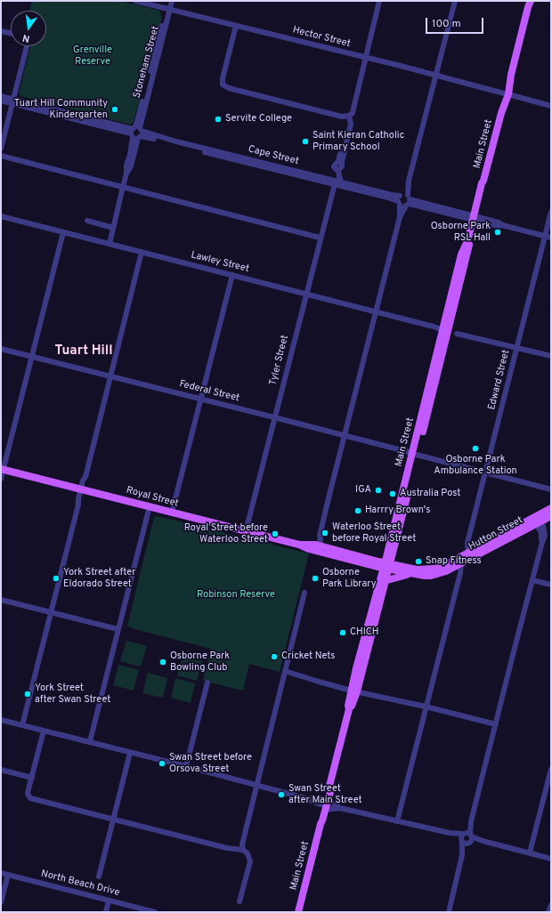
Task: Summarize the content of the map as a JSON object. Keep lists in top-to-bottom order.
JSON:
{
  "streets": {
    "main road": ["Main Street", "Royal Street", "Hutton Street"],
    "street": [
      "Hector Street",
      "Stoneham Street",
      "Cape Street",
      "Lawley Street",
      "Tyler Street",
      "Edward Street",
      "Federal Street",
      "North Beach Drive"
    ]
  },
  "crossings": [
    ["Hector Street", "Stoneham Street"],
    ["Hector Street", "Main Street"],
    ["Stoneham Street", "Cape Street"],
    ["Stoneham Street", "Lawley Street"],
    ["Main Street", "Cape Street"],
    ["Main Street", "Lawley Street"],
    ["Main Street", "Federal Street"],
    ["Main Street", "Royal Street"],
    ["Main Street", "Hutton Street"],
    ["Cape Street", "Tyler Street"],
    ["Cape Street", "Edward Street"],
    ["Lawley Street", "Tyler Street"],
    ["Tyler Street", "Federal Street"],
    ["Tyler Street", "Royal Street"],
    ["Edward Street", "Federal Street"],
    ["Edward Street", "Hutton Street"],
    ["Royal Street", "Hutton Street"]
  ],
  "districts": ["Tuart Hill"],
  "parks": ["Grenville Reserve", "Robinson Reserve"],
  "places": [
    "Tuart Hill Community Kindergarten",
    "Servite College",
    "Saint Kieran Catholic Primary School",
    "Osborne Park RSL Hall",
    "Osborne Park Ambulance Station",
    "IGA",
    "Australia Post",
    "Harrry Brown's",
    "Waterloo Street before Royal Street",
    "Royal Street before Waterloo Street",
    "Snap Fitness",
    "York Street after Eldorado Street",
    "Osborne Park Library",
    "CHICH",
    "Cricket Nets",
    "Osborne Park Bowling Club",
    "York Street after Swan Street",
    "Swan Street before Orsova Street",
    "Swan Street after Main Street"
  ],
  "scale_bar": "100 m",
  "north": "bottom"
}
